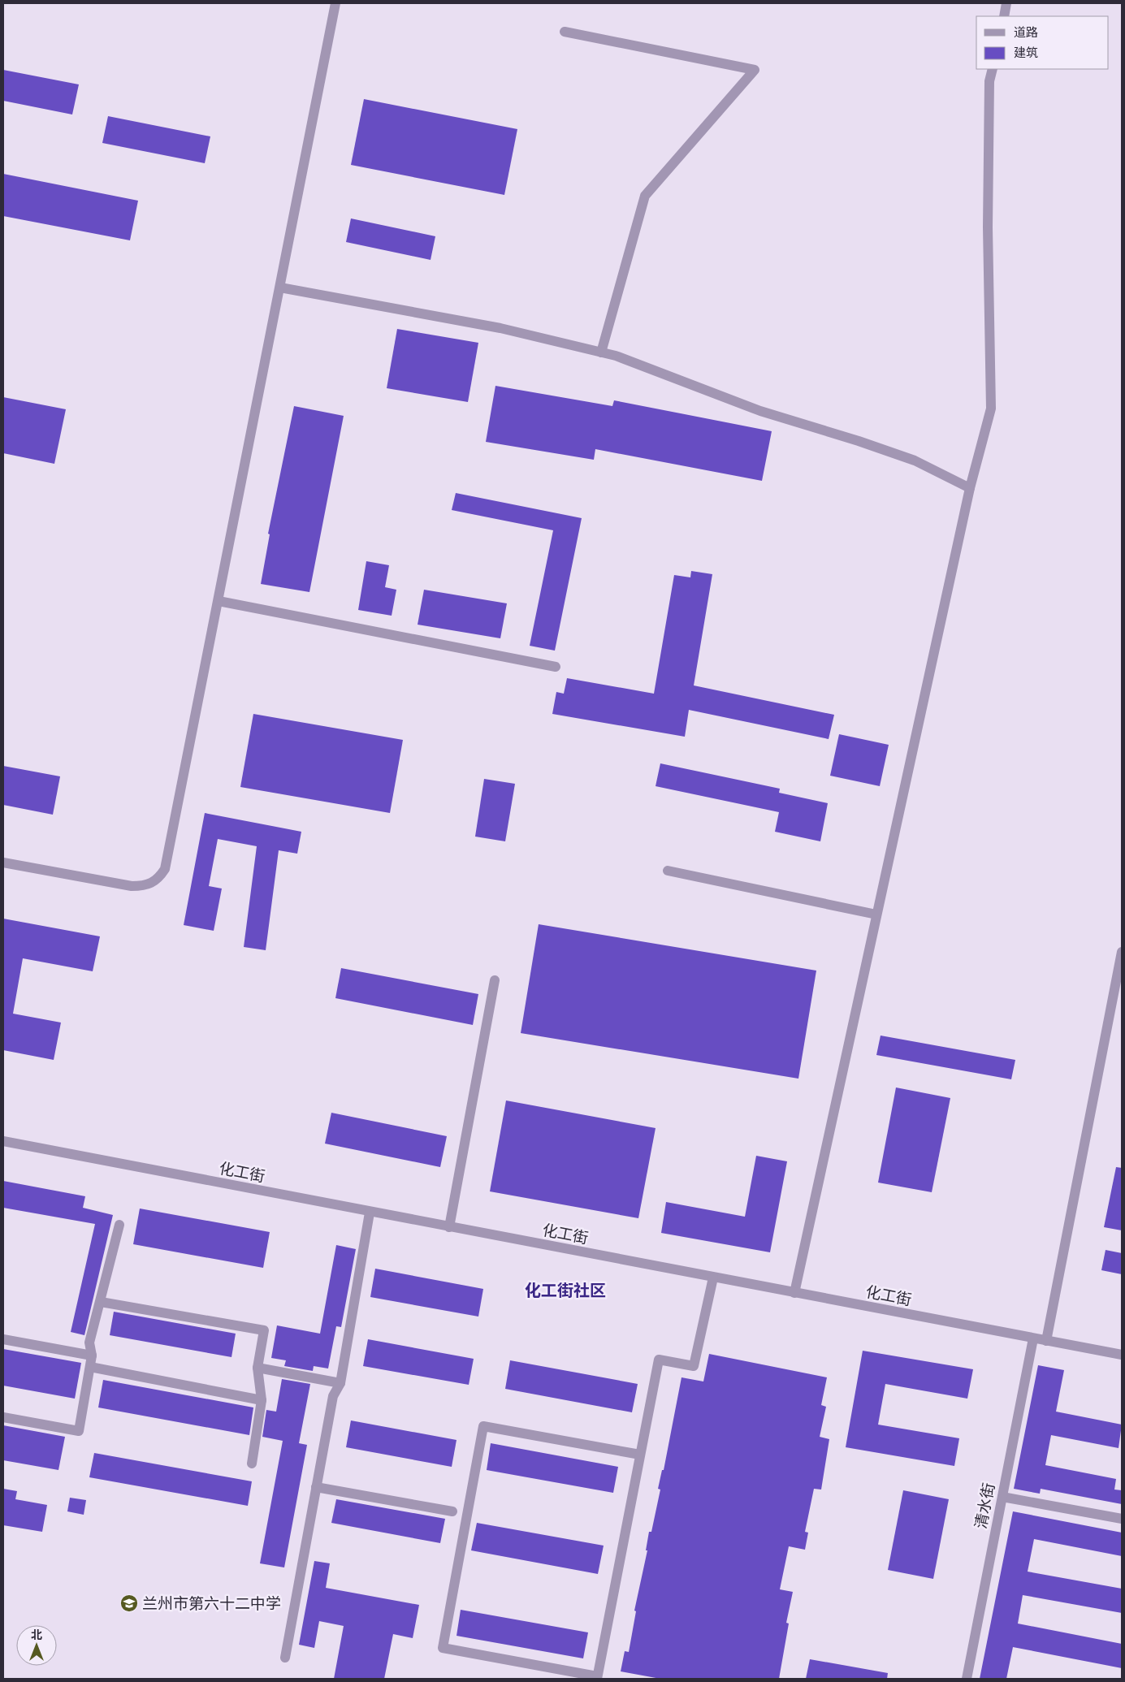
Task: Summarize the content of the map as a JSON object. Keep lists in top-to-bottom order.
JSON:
{
  "streets": {
    "street": ["化工街", "清水街"]
  },
  "crossings": [
    ["化工街", "清水街"]
  ],
  "districts": ["化工街社区"],
  "places": {
    "school or university": ["兰州市第六十二中学"]
  },
  "legend": ["道路", "建筑"],
  "north": "top"
}
